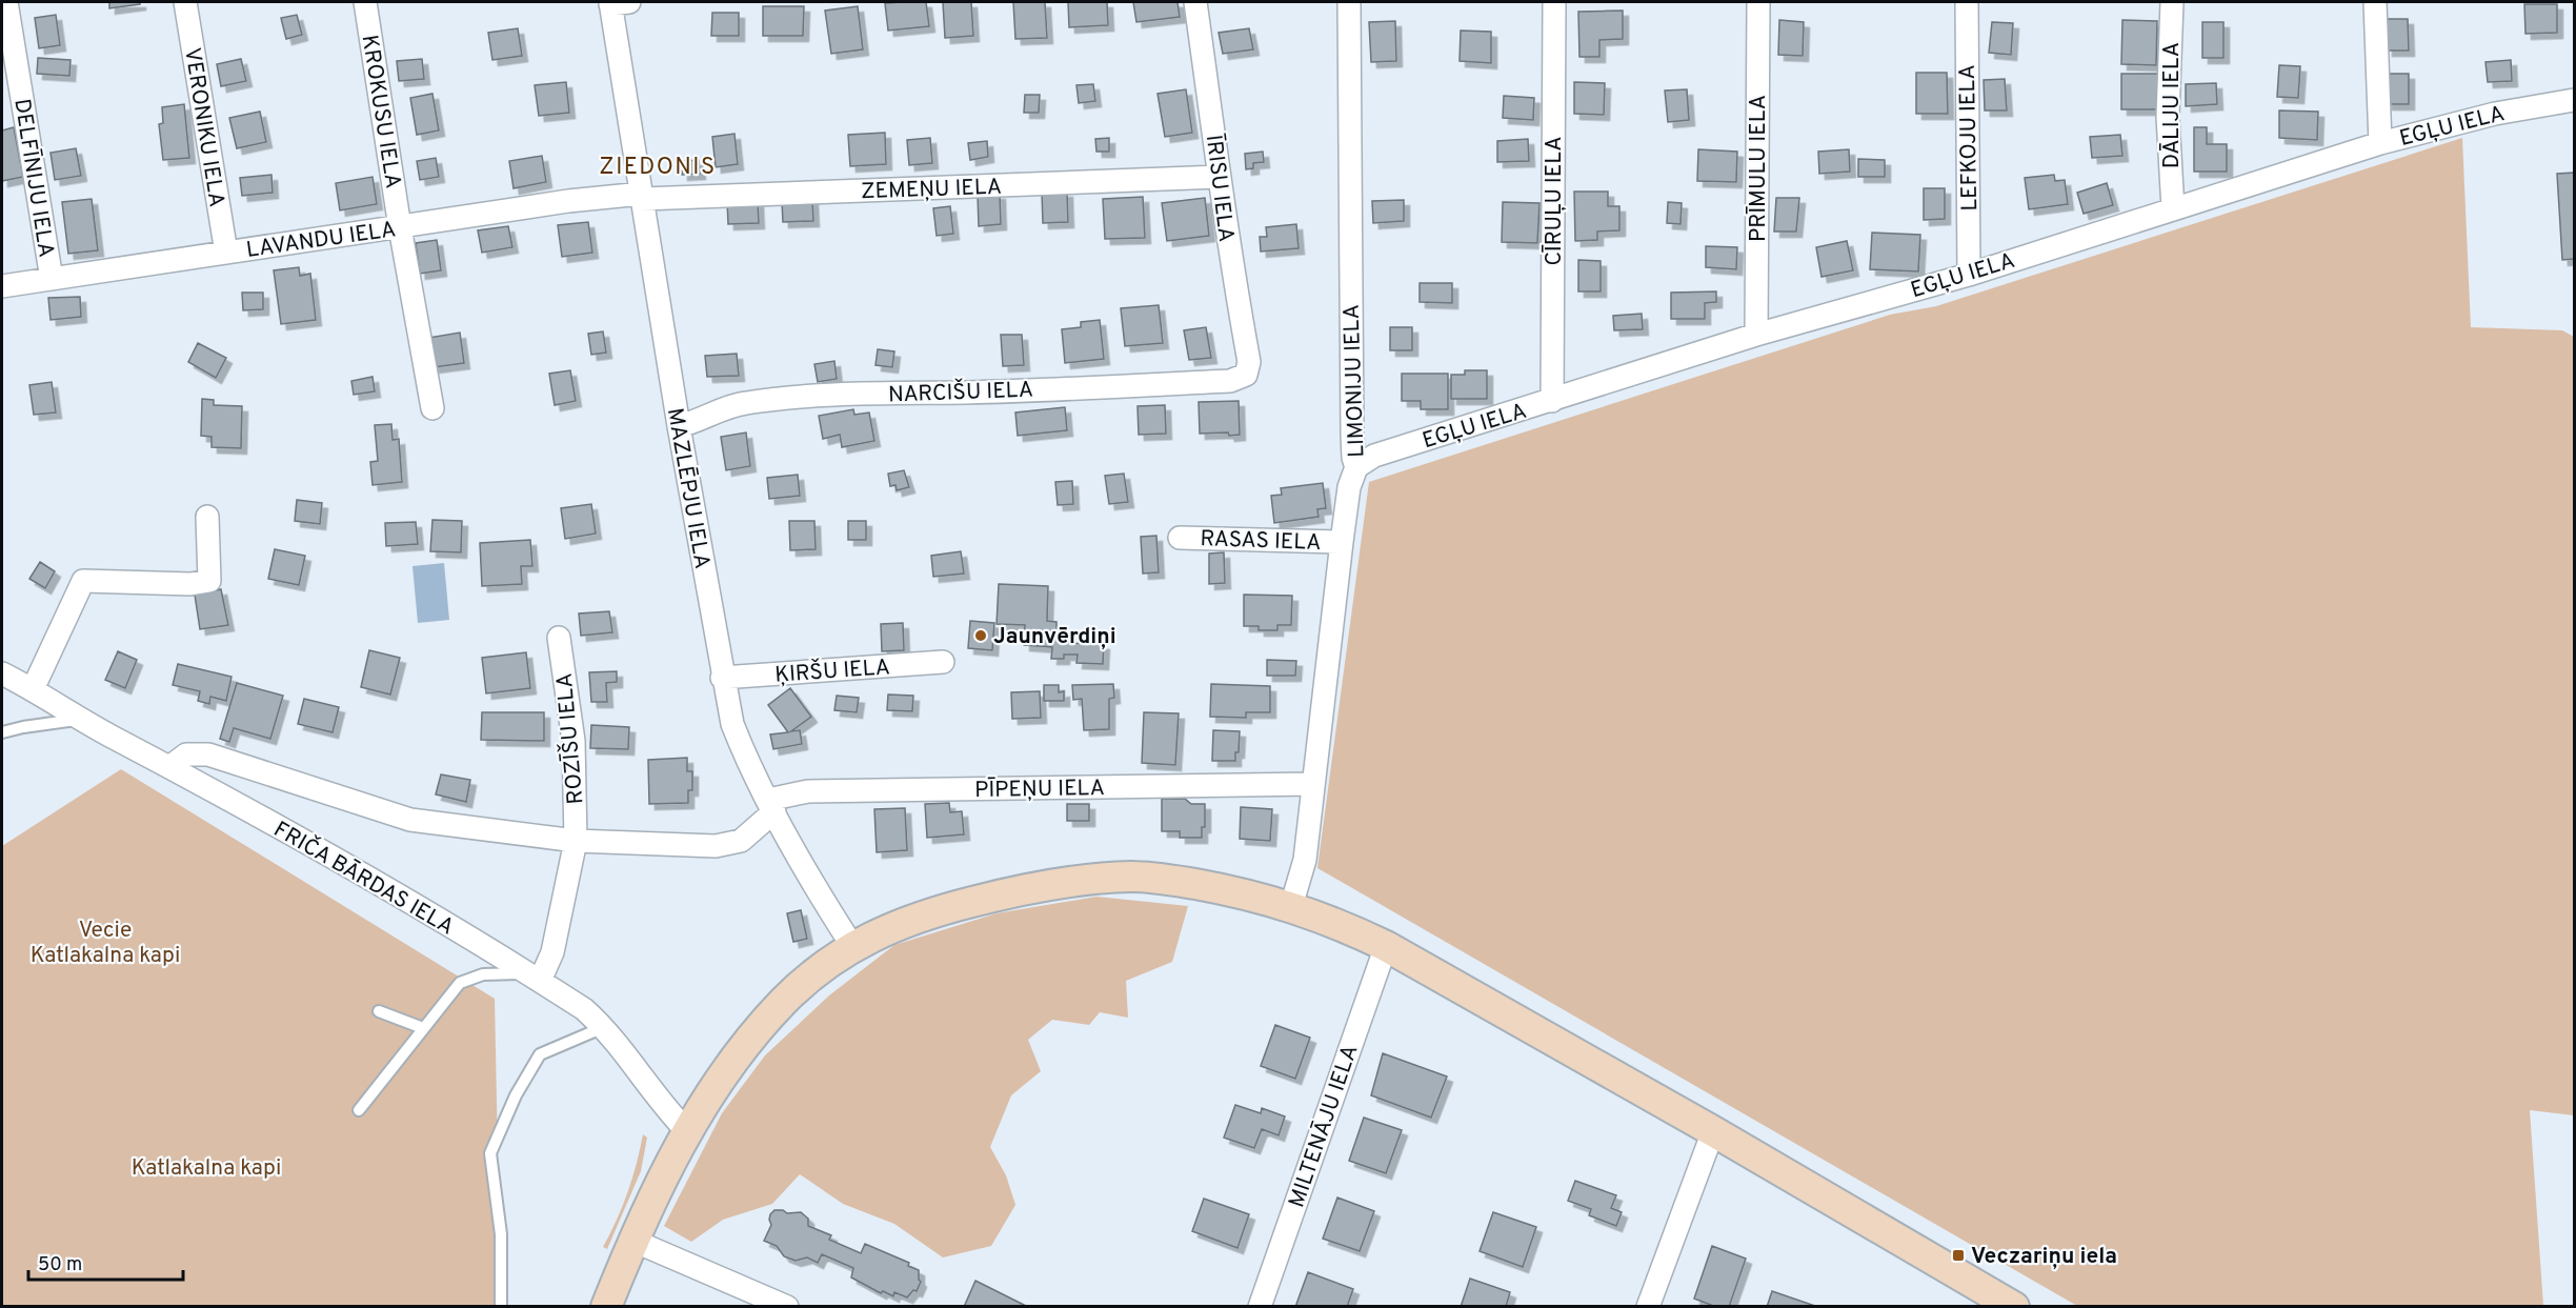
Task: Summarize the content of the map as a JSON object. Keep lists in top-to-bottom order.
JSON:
{
  "streets": {
    "street": [
      "DĀLIJU IELA",
      "KROKUSU IELA",
      "EGĻU IELA",
      "VERONIKU IELA",
      "LEFKOJU IELA",
      "PRĪMULU IELA",
      "DELFĪNIJU IELA",
      "ZEMEŅU IELA",
      "ĪRISU IELA",
      "CĪRUĻU IELA",
      "LAVANDU IELA",
      "LIMONIJU IELA",
      "NARCIŠU IELA",
      "MAZLĒPJU IELA",
      "RASAS IELA",
      "ĶIRŠU IELA",
      "ROZĪŠU IELA",
      "PĪPEŅU IELA",
      "FRIČA BĀRDAS IELA",
      "MILTENĀJU IELA"
    ]
  },
  "crossings": [
    ["DĀLIJU IELA", "EGĻU IELA"],
    ["KROKUSU IELA", "LAVANDU IELA"],
    ["EGĻU IELA", "LEFKOJU IELA"],
    ["EGĻU IELA", "PRĪMULU IELA"],
    ["EGĻU IELA", "CĪRUĻU IELA"],
    ["EGĻU IELA", "LIMONIJU IELA"],
    ["VERONIKU IELA", "LAVANDU IELA"],
    ["DELFĪNIJU IELA", "LAVANDU IELA"],
    ["ZEMEŅU IELA", "ĪRISU IELA"],
    ["ZEMEŅU IELA", "LAVANDU IELA"],
    ["ZEMEŅU IELA", "MAZLĒPJU IELA"],
    ["ĪRISU IELA", "NARCIŠU IELA"],
    ["LAVANDU IELA", "MAZLĒPJU IELA"],
    ["LIMONIJU IELA", "RASAS IELA"],
    ["LIMONIJU IELA", "PĪPEŅU IELA"],
    ["NARCIŠU IELA", "MAZLĒPJU IELA"],
    ["MAZLĒPJU IELA", "ĶIRŠU IELA"],
    ["MAZLĒPJU IELA", "PĪPEŅU IELA"],
    ["ROZĪŠU IELA", "FRIČA BĀRDAS IELA"]
  ],
  "districts": ["ZIEDONIS"],
  "parks": ["Vecie Katlakalna kapi", "Katlakalna kapi"],
  "places": {
    "other": ["Jaunvērdiņi"],
    "transit": ["Veczariņu iela"]
  },
  "scale_bar": "50 m"
}
